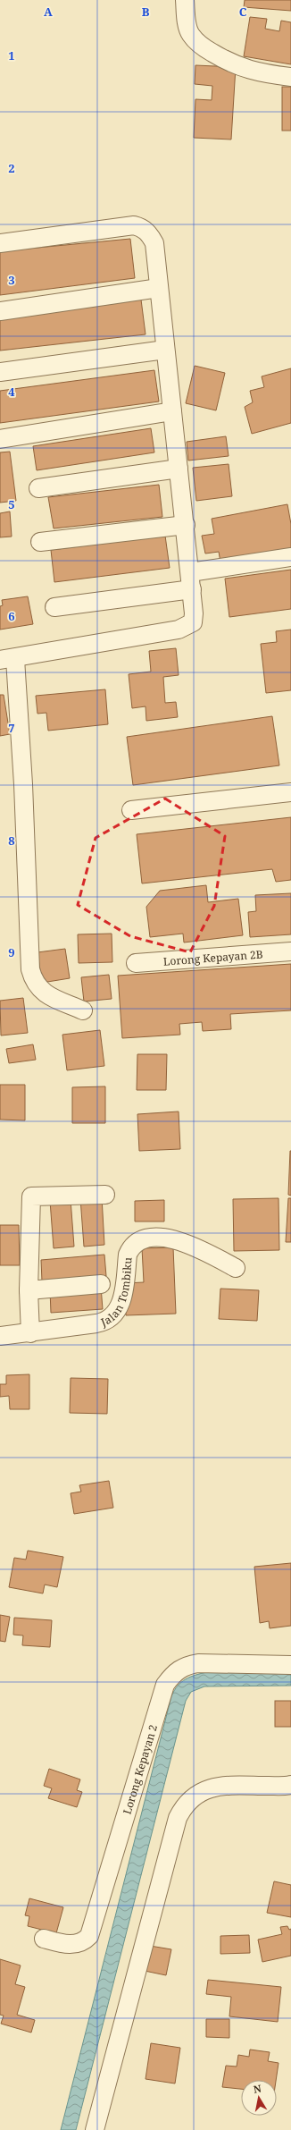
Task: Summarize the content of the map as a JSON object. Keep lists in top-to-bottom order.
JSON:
{
  "streets": {
    "street": ["Lorong Kepayan 2B", "Jalan Tombiku", "Lorong Kepayan 2"]
  },
  "north": "top",
  "grid": {
    "columns": ["A", "B", "C"],
    "rows": [
      "1",
      "2",
      "3",
      "4",
      "5",
      "6",
      "7",
      "8",
      "9"
    ]
  }
}
